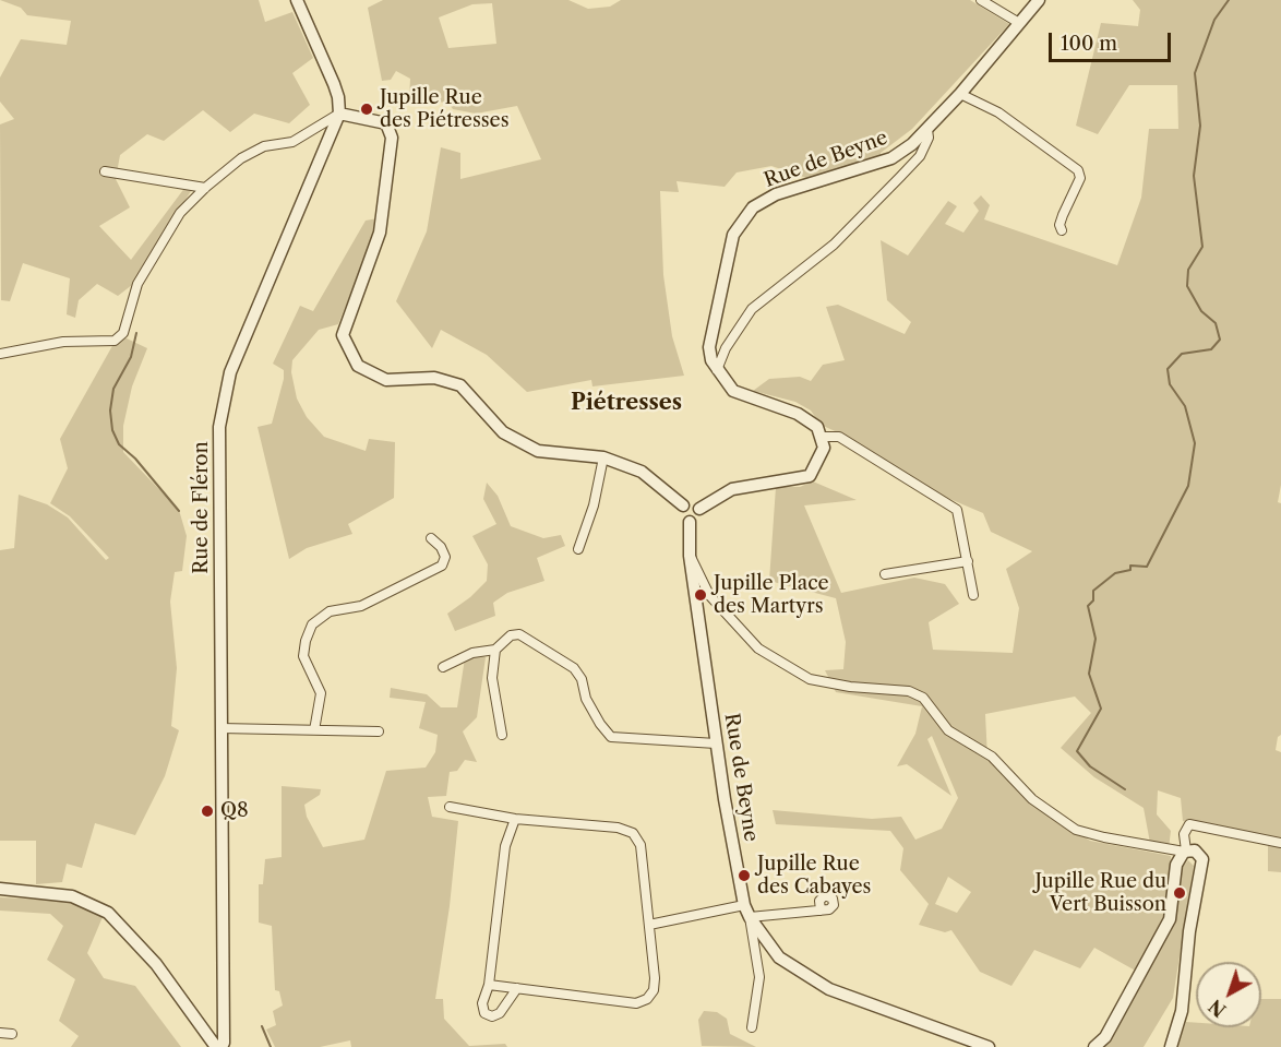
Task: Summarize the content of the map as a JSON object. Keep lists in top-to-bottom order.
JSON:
{
  "streets": {
    "street": ["Rue de Beyne", "Rue de Fléron"]
  },
  "districts": ["Piétresses"],
  "places": [
    "Jupille Rue des Piétresses",
    "Jupille Place des Martyrs",
    "Q8",
    "Jupille Rue des Cabayes",
    "Jupille Rue du Vert Buisson"
  ],
  "scale_bar": "100 m",
  "north": "bottom left"
}
